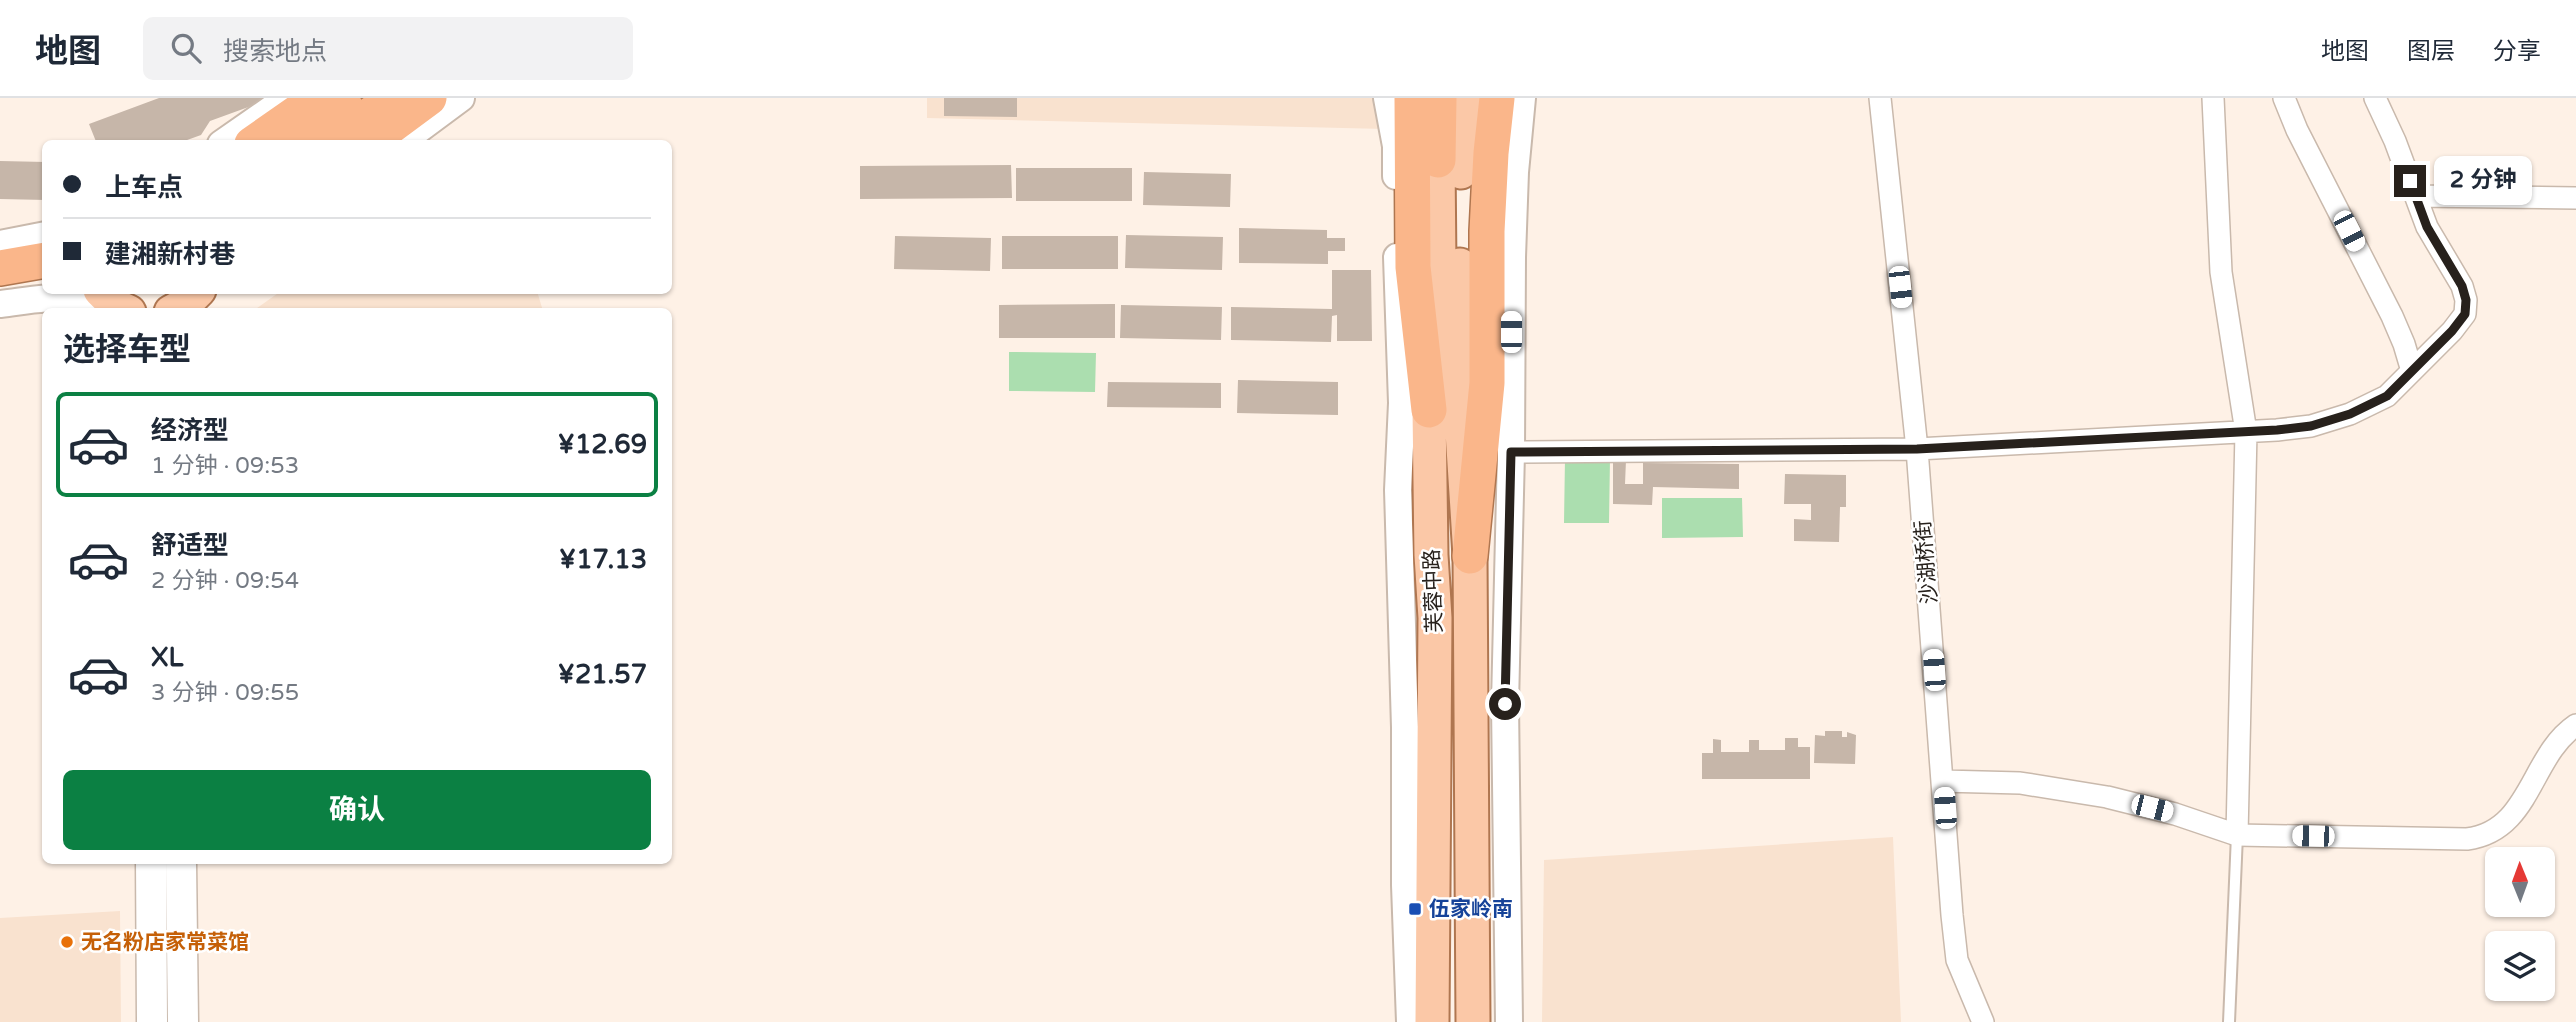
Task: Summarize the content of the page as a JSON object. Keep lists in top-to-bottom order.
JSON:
{
  "streets": {
    "main road": ["芙蓉中路"],
    "street": ["沙湖桥街"]
  },
  "places": {
    "transit": ["伍家岭南"],
    "other": ["无名粉店家常菜馆"]
  },
  "north": "top",
  "page": {
    "header": "地图",
    "search": "搜索地点",
    "nav": ["地图", "图层", "分享"],
    "banner": ["上车点", "建湘新村巷"],
    "bubble": "2 分钟",
    "heading": "选择车型",
    "list": [
      {
        "name": "经济型",
        "note": "1 分钟 · 09:53",
        "value": "¥12.69"
      },
      {
        "name": "舒适型",
        "note": "2 分钟 · 09:54",
        "value": "¥17.13"
      },
      {
        "name": "XL",
        "note": "3 分钟 · 09:55",
        "value": "¥21.57"
      }
    ],
    "buttons": "确认"
  }
}
